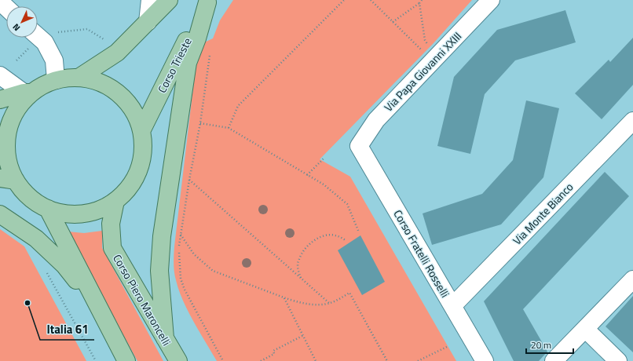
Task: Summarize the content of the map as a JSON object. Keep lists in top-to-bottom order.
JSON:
{
  "streets": {
    "main road": ["Corso Trieste", "Corso Piero Maroncelli"],
    "street": ["Via Papa Giovanni XXIII", "Via Monte Bianco", "Corso Fratelli Rosselli"]
  },
  "crossings": [
    ["Via Papa Giovanni XXIII", "Corso Fratelli Rosselli"],
    ["Via Monte Bianco", "Corso Fratelli Rosselli"]
  ],
  "places": ["Italia 61"],
  "scale_bar": "20 m",
  "north": "bottom left"
}
